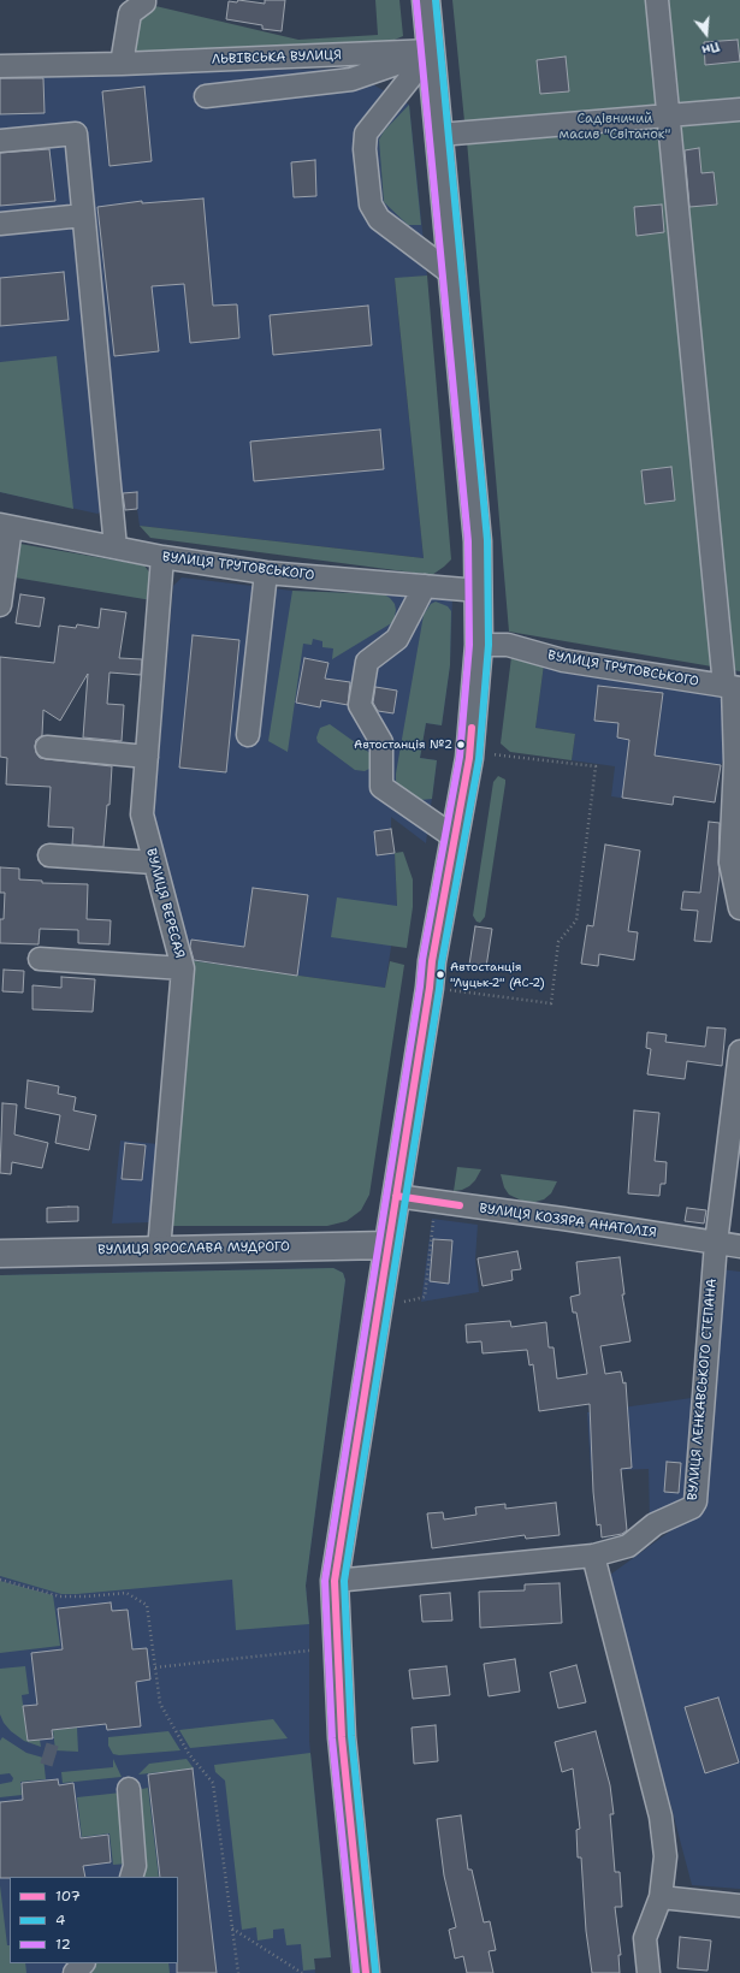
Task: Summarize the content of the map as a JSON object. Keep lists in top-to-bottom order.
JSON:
{
  "streets": {
    "main road": ["ВУЛИЦЯ ЯРОСЛАВА МУДРОГО"],
    "street": [
      "ЛЬВІВСЬКА ВУЛИЦЯ",
      "ВУЛИЦЯ ТРУТОВСЬКОГО",
      "ВУЛИЦЯ ВЕРЕСАЯ",
      "ВУЛИЦЯ КОЗЯРА АНАТОЛІЯ",
      "ВУЛИЦЯ ЛЕНКАВСЬКОГО СТЕПАНА"
    ]
  },
  "crossings": [
    ["ВУЛИЦЯ ТРУТОВСЬКОГО", "ВУЛИЦЯ ВЕРЕСАЯ"],
    ["ВУЛИЦЯ ВЕРЕСАЯ", "ВУЛИЦЯ ЯРОСЛАВА МУДРОГО"],
    ["ВУЛИЦЯ КОЗЯРА АНАТОЛІЯ", "ВУЛИЦЯ ЛЕНКАВСЬКОГО СТЕПАНА"]
  ],
  "parks": ["Садівничий масив \"Світанок\""],
  "places": ["Автостанція №2", "Автостанція \"Луцьк-2\" (АС-2)"],
  "lines": ["transit line 4", "transit line 12", "transit line 107"],
  "legend": ["107", "4", "12"],
  "north": "bottom"
}
